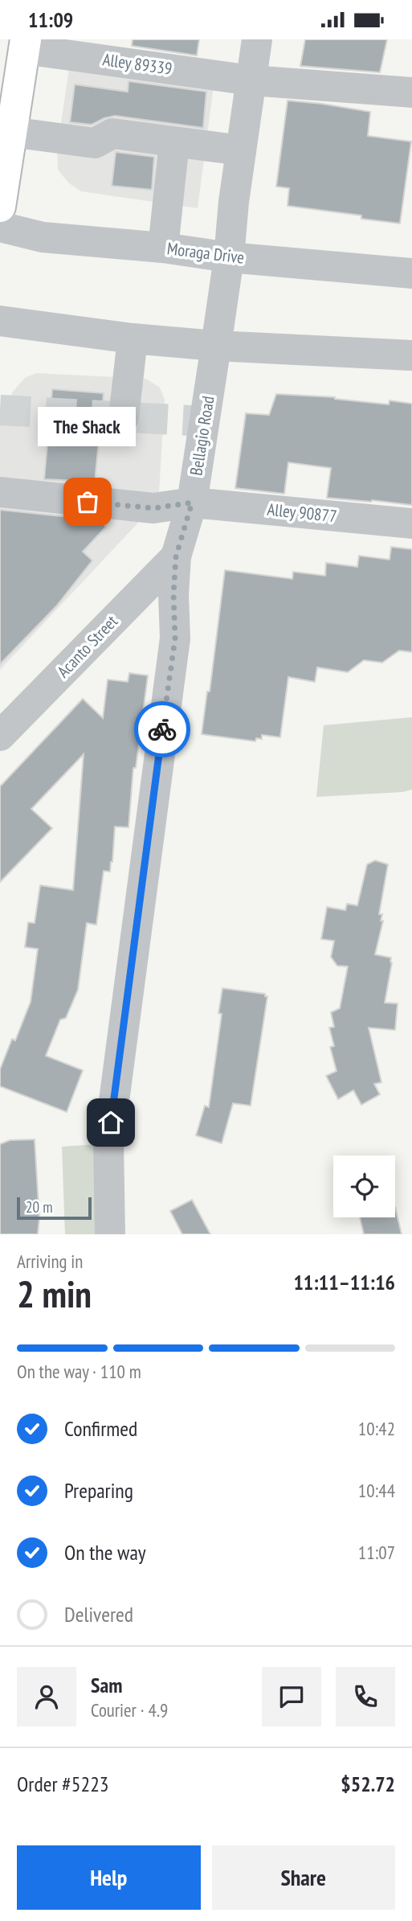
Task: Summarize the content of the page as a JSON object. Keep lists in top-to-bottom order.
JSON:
{
  "streets": {
    "street": [
      "Alley 89339",
      "Moraga Drive",
      "Bellagio Road",
      "Alley 90877",
      "Acanto Street"
    ]
  },
  "crossings": [
    ["Alley 89339", "Bellagio Road"],
    ["Moraga Drive", "Bellagio Road"],
    ["Bellagio Road", "Alley 90877"],
    ["Bellagio Road", "Acanto Street"]
  ],
  "places": ["The Shack"],
  "scale_bar": "20 m",
  "page": {
    "status": "11:09",
    "bubble": "The Shack",
    "scale": "20 m",
    "heading": ["2 min", "Arriving in", "11:11–11:16"],
    "panel": [
      "Sam",
      "Courier · 4.9",
      "Order #5223",
      "$52.72"
    ],
    "bar": "On the way · 110 m",
    "list": [
      ["Confirmed", "10:42"],
      ["Preparing", "10:44"],
      ["On the way", "11:07"],
      "Delivered"
    ],
    "buttons": ["Help", "Share"]
  }
}
